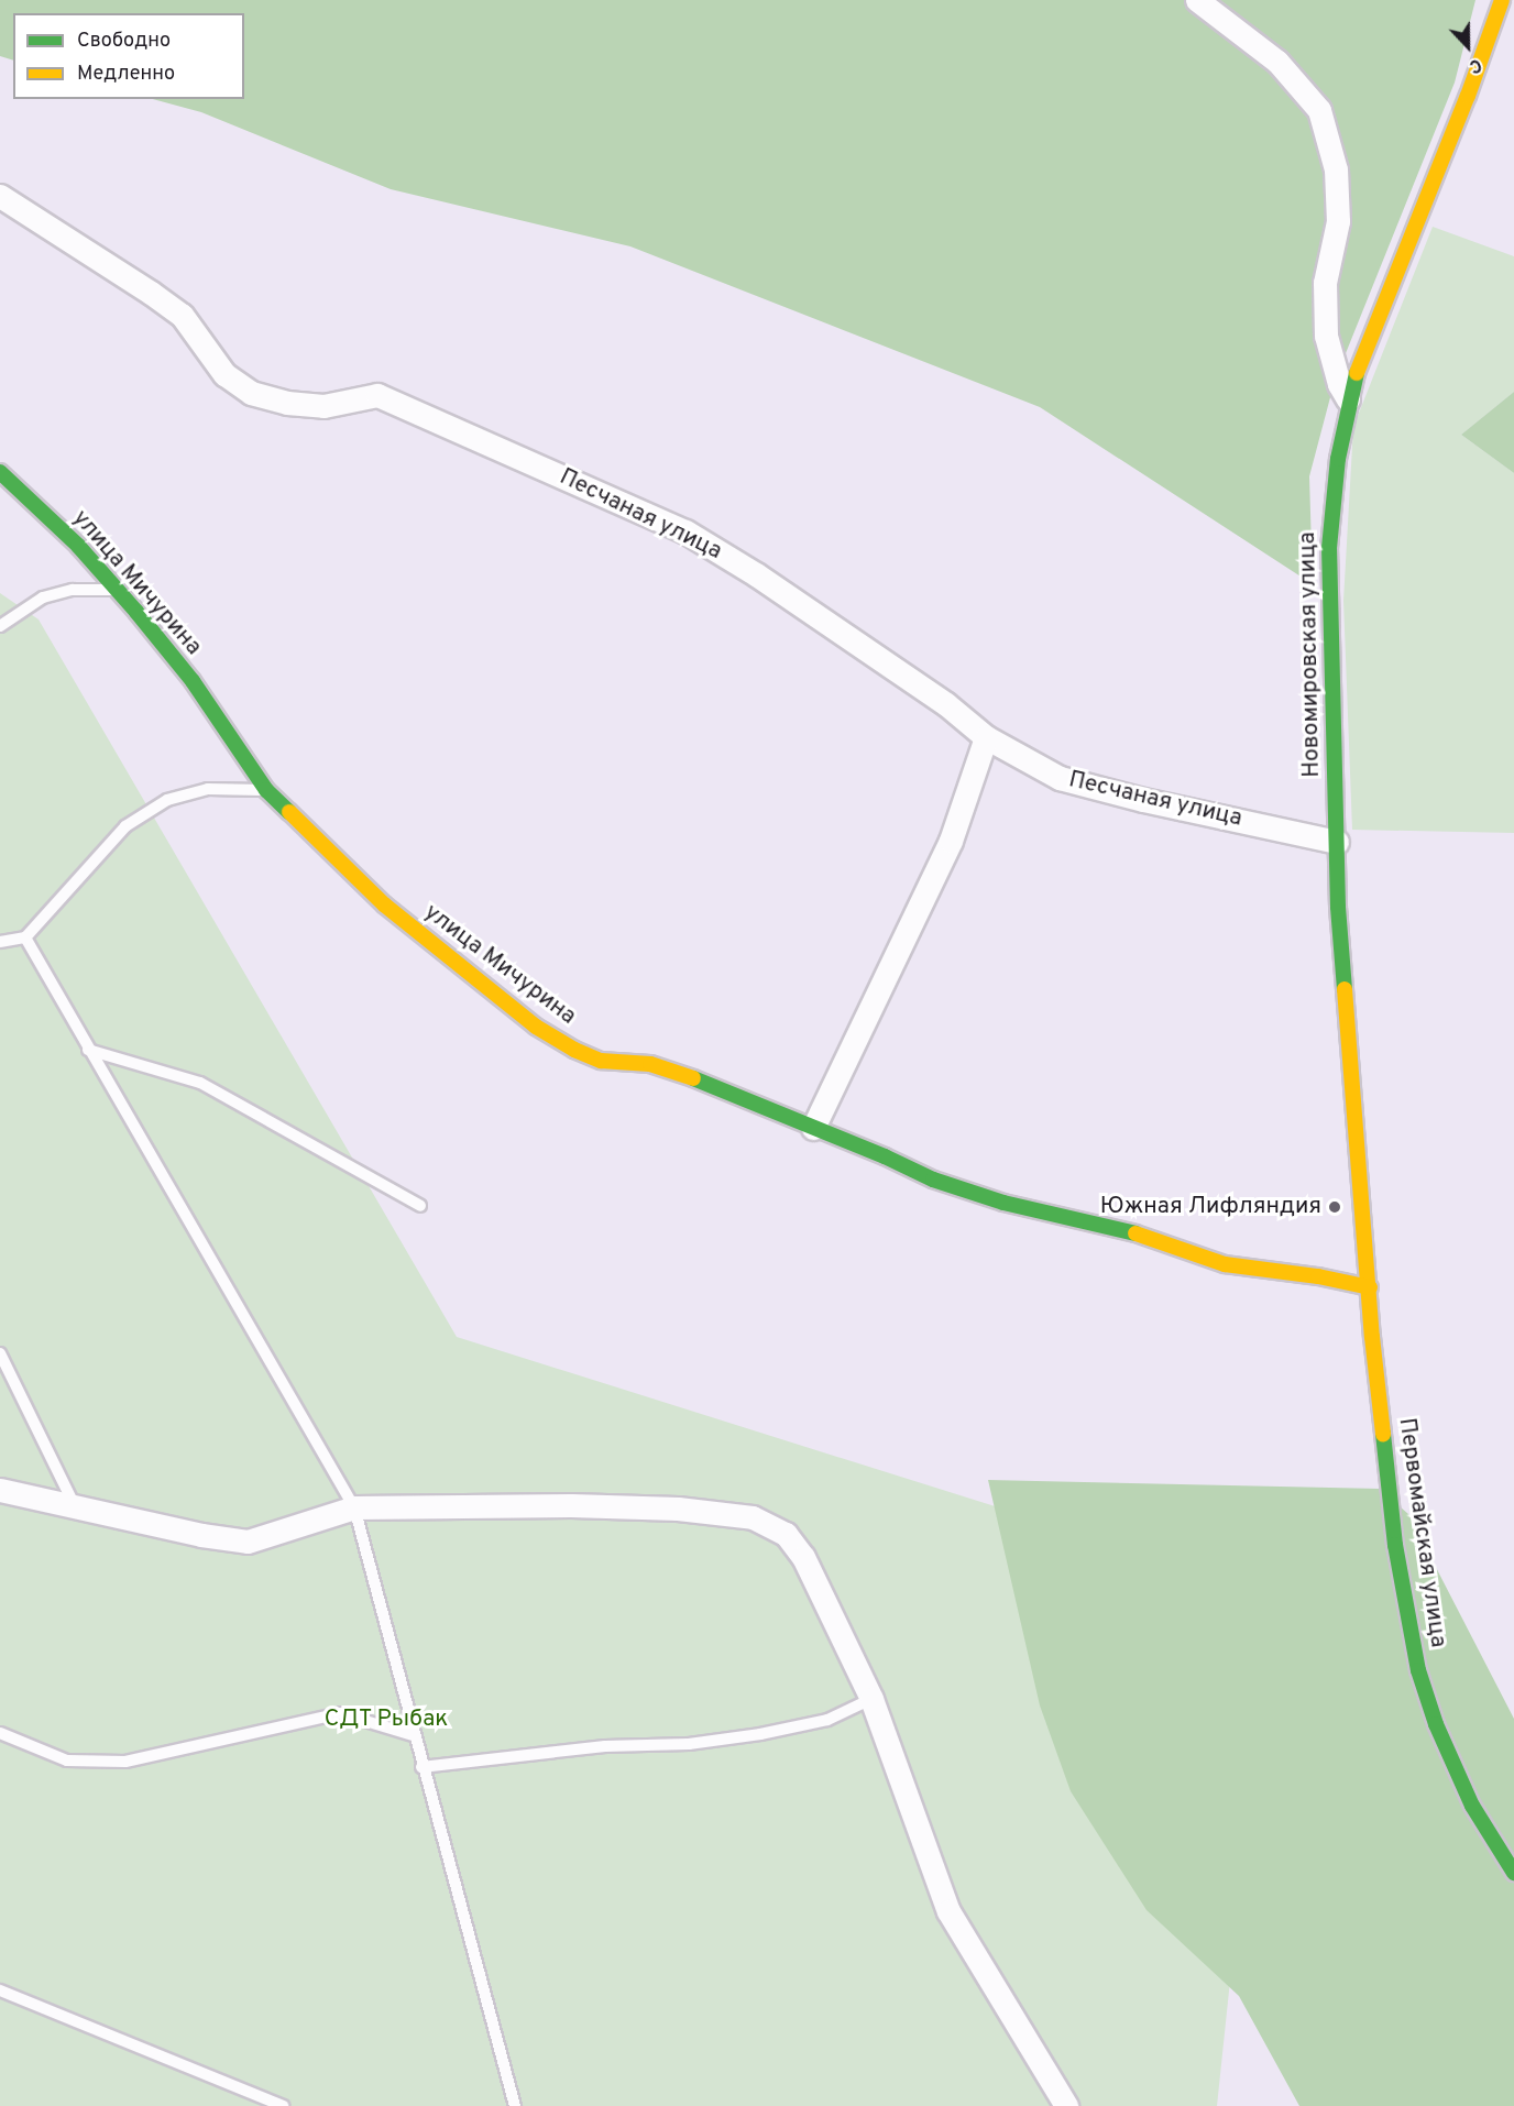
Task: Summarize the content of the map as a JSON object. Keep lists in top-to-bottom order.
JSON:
{
  "streets": {
    "main road": ["улица Мичурина", "Новомировская улица", "Первомайская улица"],
    "street": ["Песчаная улица"]
  },
  "crossings": [
    ["Песчаная улица", "Новомировская улица"],
    ["улица Мичурина", "Новомировская улица"],
    ["Новомировская улица", "Первомайская улица"]
  ],
  "parks": ["СДТ Рыбак"],
  "places": ["Южная Лифляндия"],
  "legend": ["Свободно", "Медленно"],
  "north": "bottom"
}
